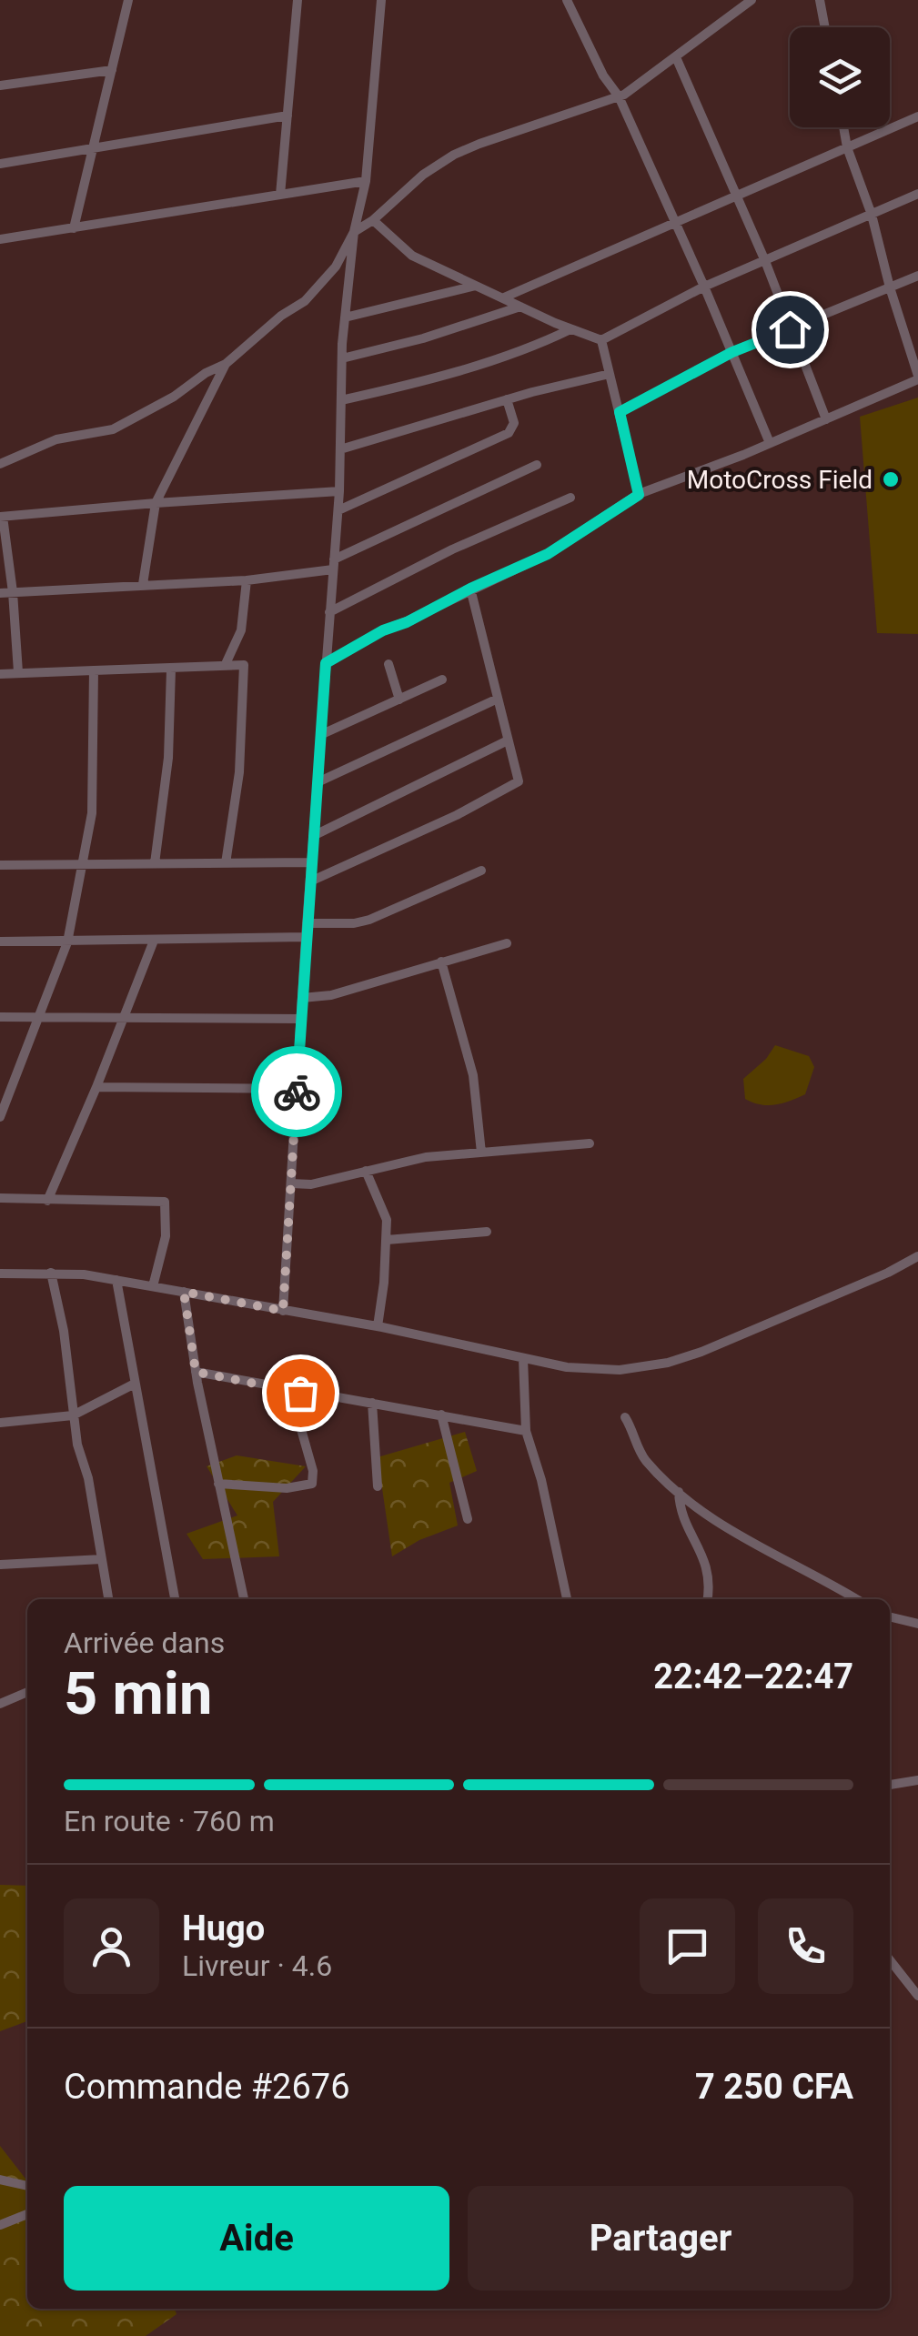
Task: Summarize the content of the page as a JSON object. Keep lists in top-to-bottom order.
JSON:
{
  "places": ["MotoCross Field"],
  "page": {
    "heading": ["5 min", "Arrivée dans", "22:42–22:47"],
    "panel": [
      "Hugo",
      "Livreur · 4.6",
      "Commande #2676",
      "7 250 CFA"
    ],
    "bar": "En route · 760 m",
    "buttons": ["Aide", "Partager"]
  }
}
